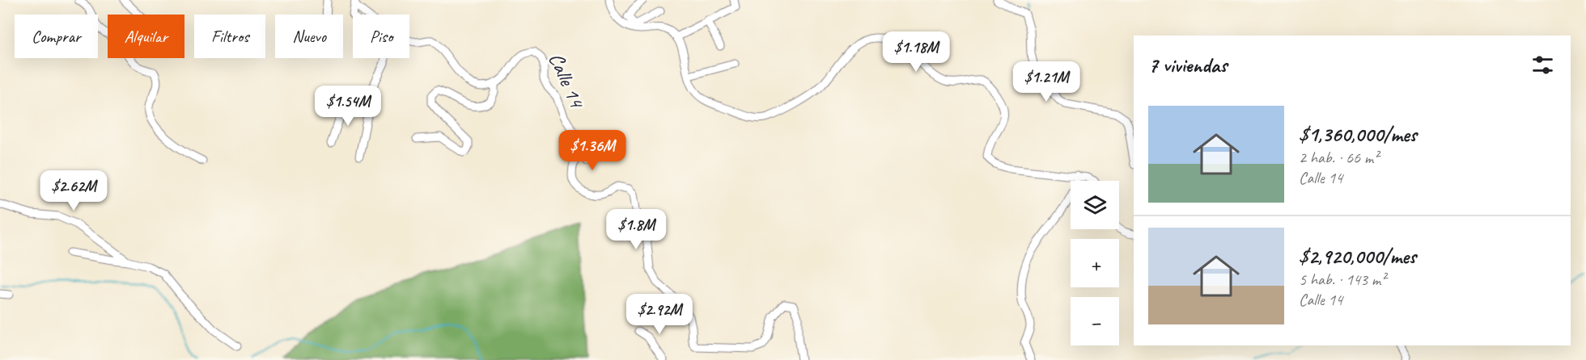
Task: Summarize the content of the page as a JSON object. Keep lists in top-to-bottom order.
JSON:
{
  "streets": {
    "street": ["Calle 14"]
  },
  "page": {
    "chip": [
      "Comprar",
      "Alquilar",
      "Filtros",
      "Nuevo",
      "Piso"
    ],
    "price": [
      "$1.18M",
      "$1.21M",
      "$1.54M",
      "$1.36M",
      "$2.62M",
      "$1.8M",
      "$2.92M"
    ],
    "heading": "7 viviendas",
    "list": [
      {
        "name": "$1,360,000/mes",
        "note": "2 hab. · 66 m² · Calle 14"
      },
      {
        "name": "$2,920,000/mes",
        "note": "5 hab. · 143 m² · Calle 14"
      }
    ],
    "map_buttons": ["+", "−"]
  }
}
